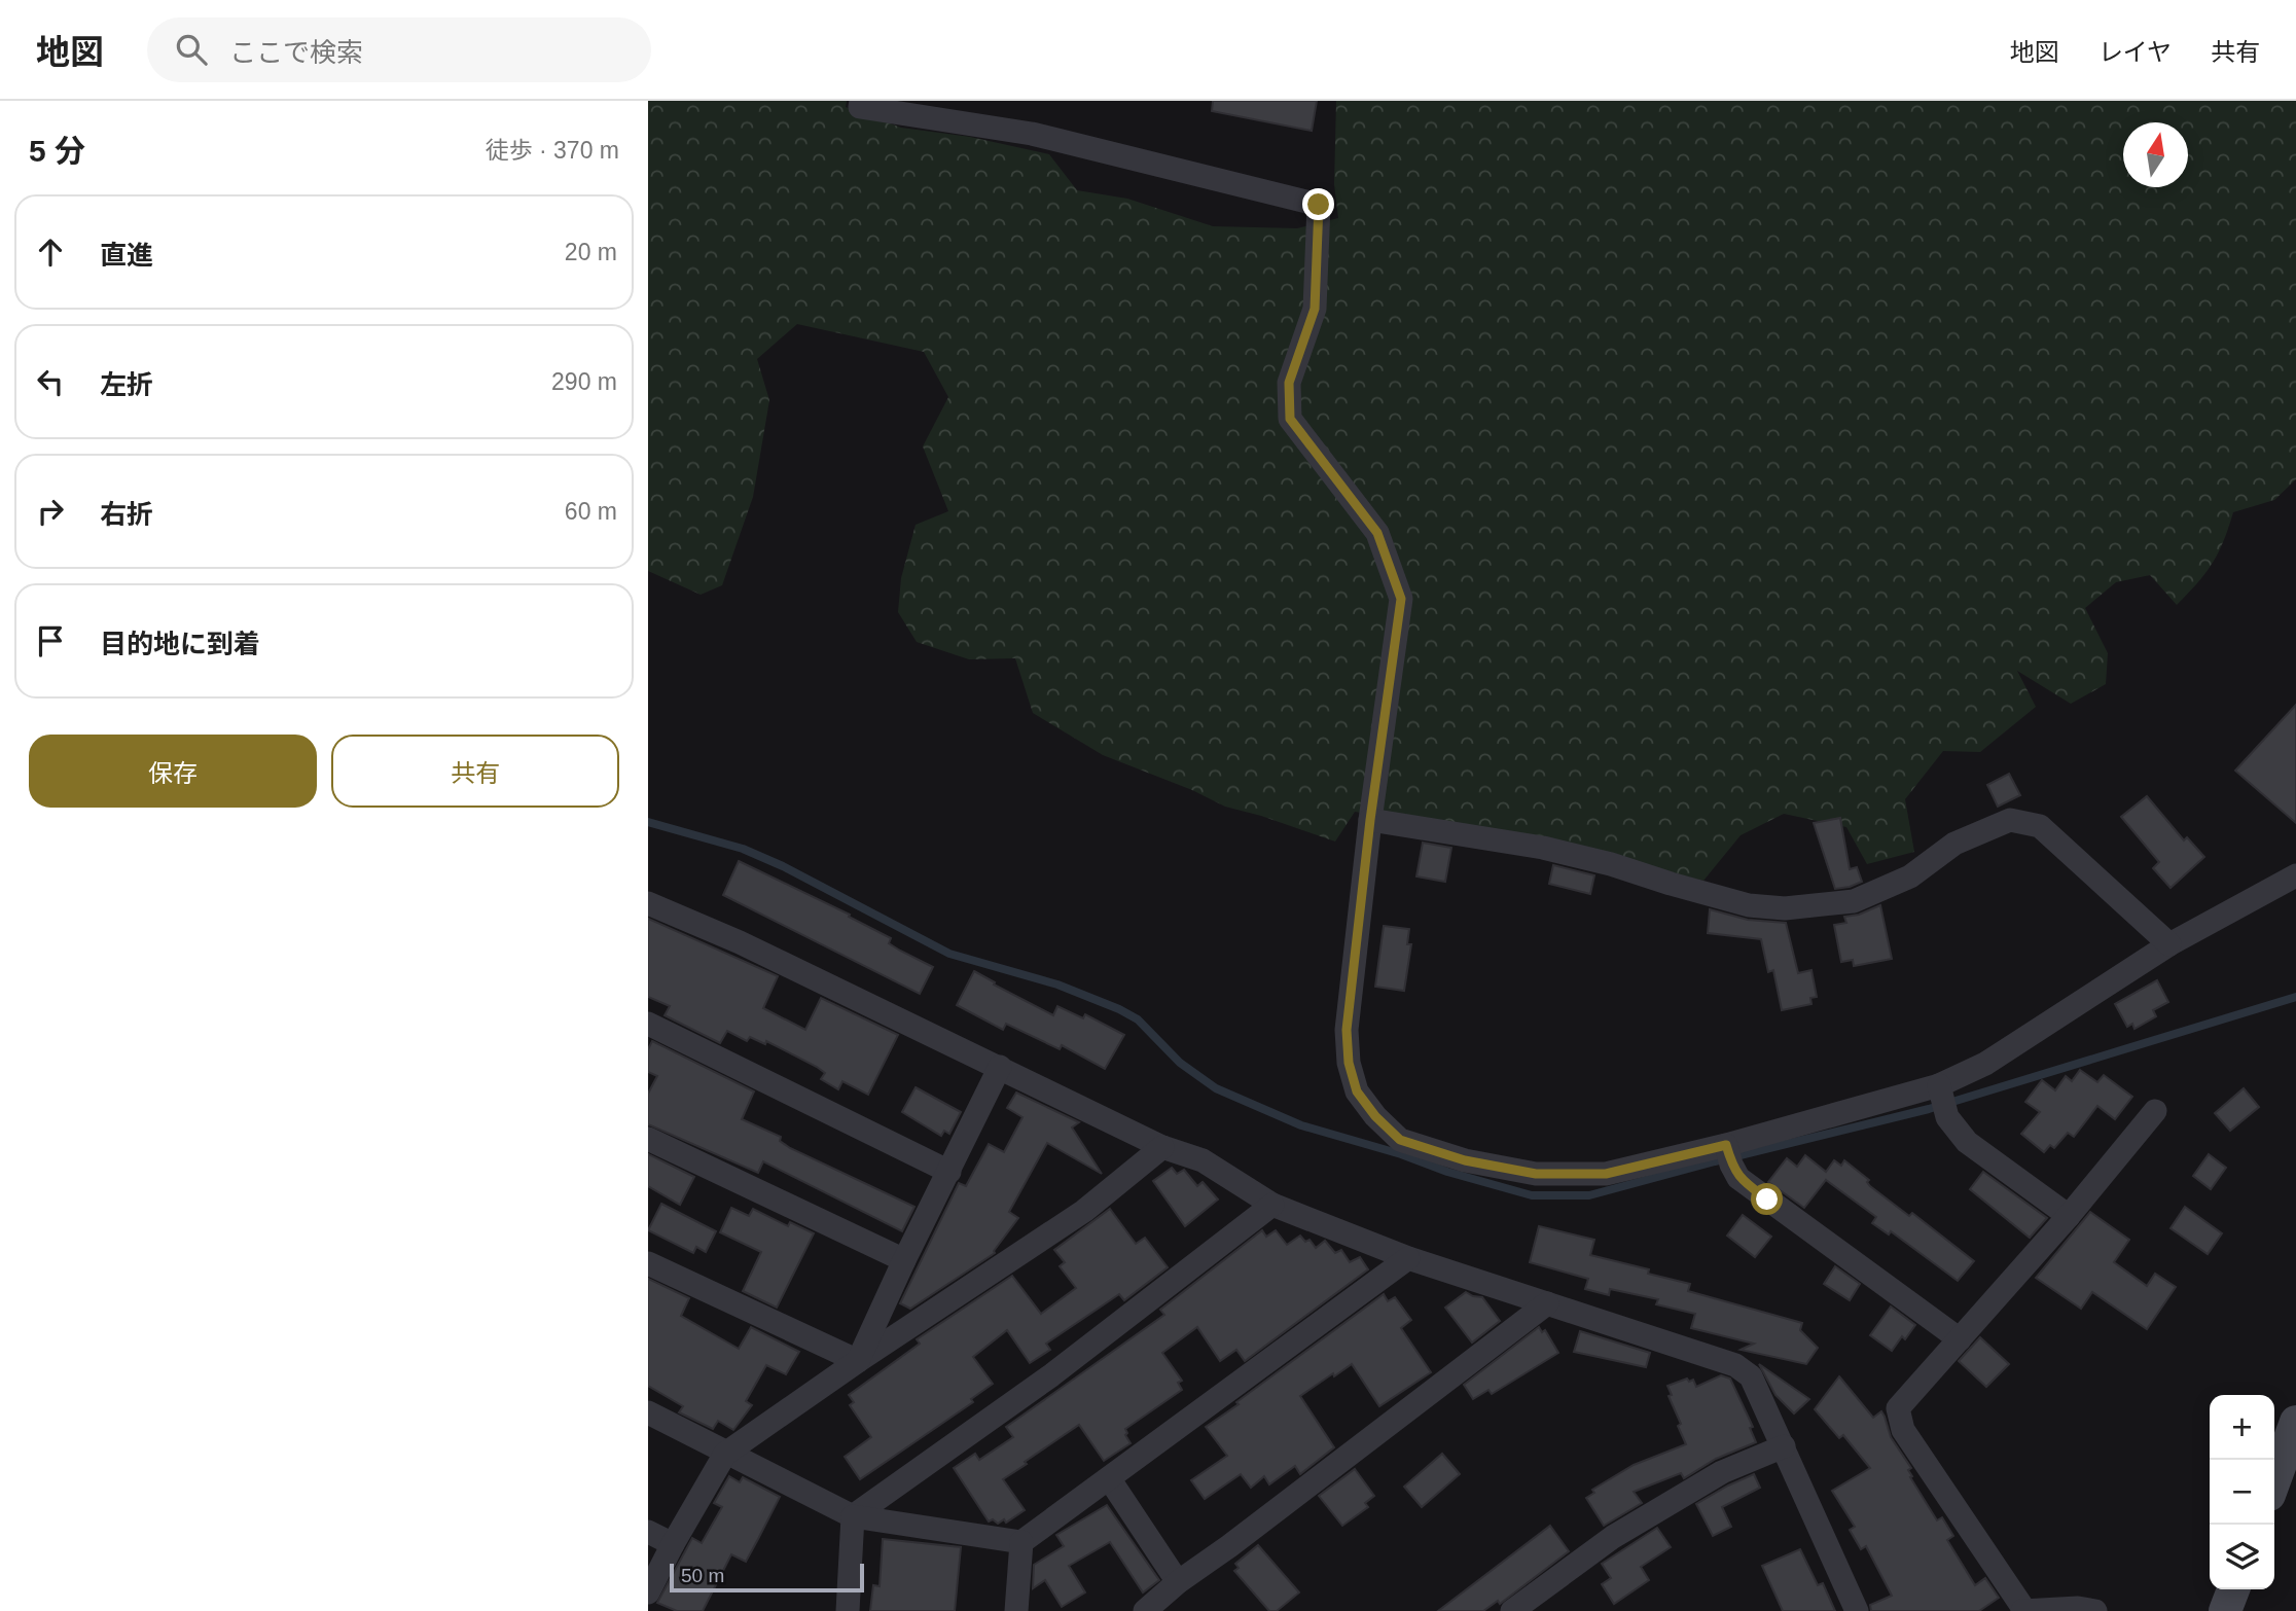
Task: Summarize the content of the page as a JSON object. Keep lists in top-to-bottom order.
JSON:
{
  "scale_bar": "50 m",
  "north": "top",
  "page": {
    "header": "地図",
    "search": "ここで検索",
    "nav": ["地図", "レイヤ", "共有"],
    "heading": ["5 分", "徒歩 · 370 m"],
    "list": [
      ["直進", "20 m"],
      ["左折", "290 m"],
      ["右折", "60 m"],
      "目的地に到着"
    ],
    "buttons": ["保存", "共有"],
    "map_buttons": ["+", "−"],
    "scale": "50 m"
  }
}
